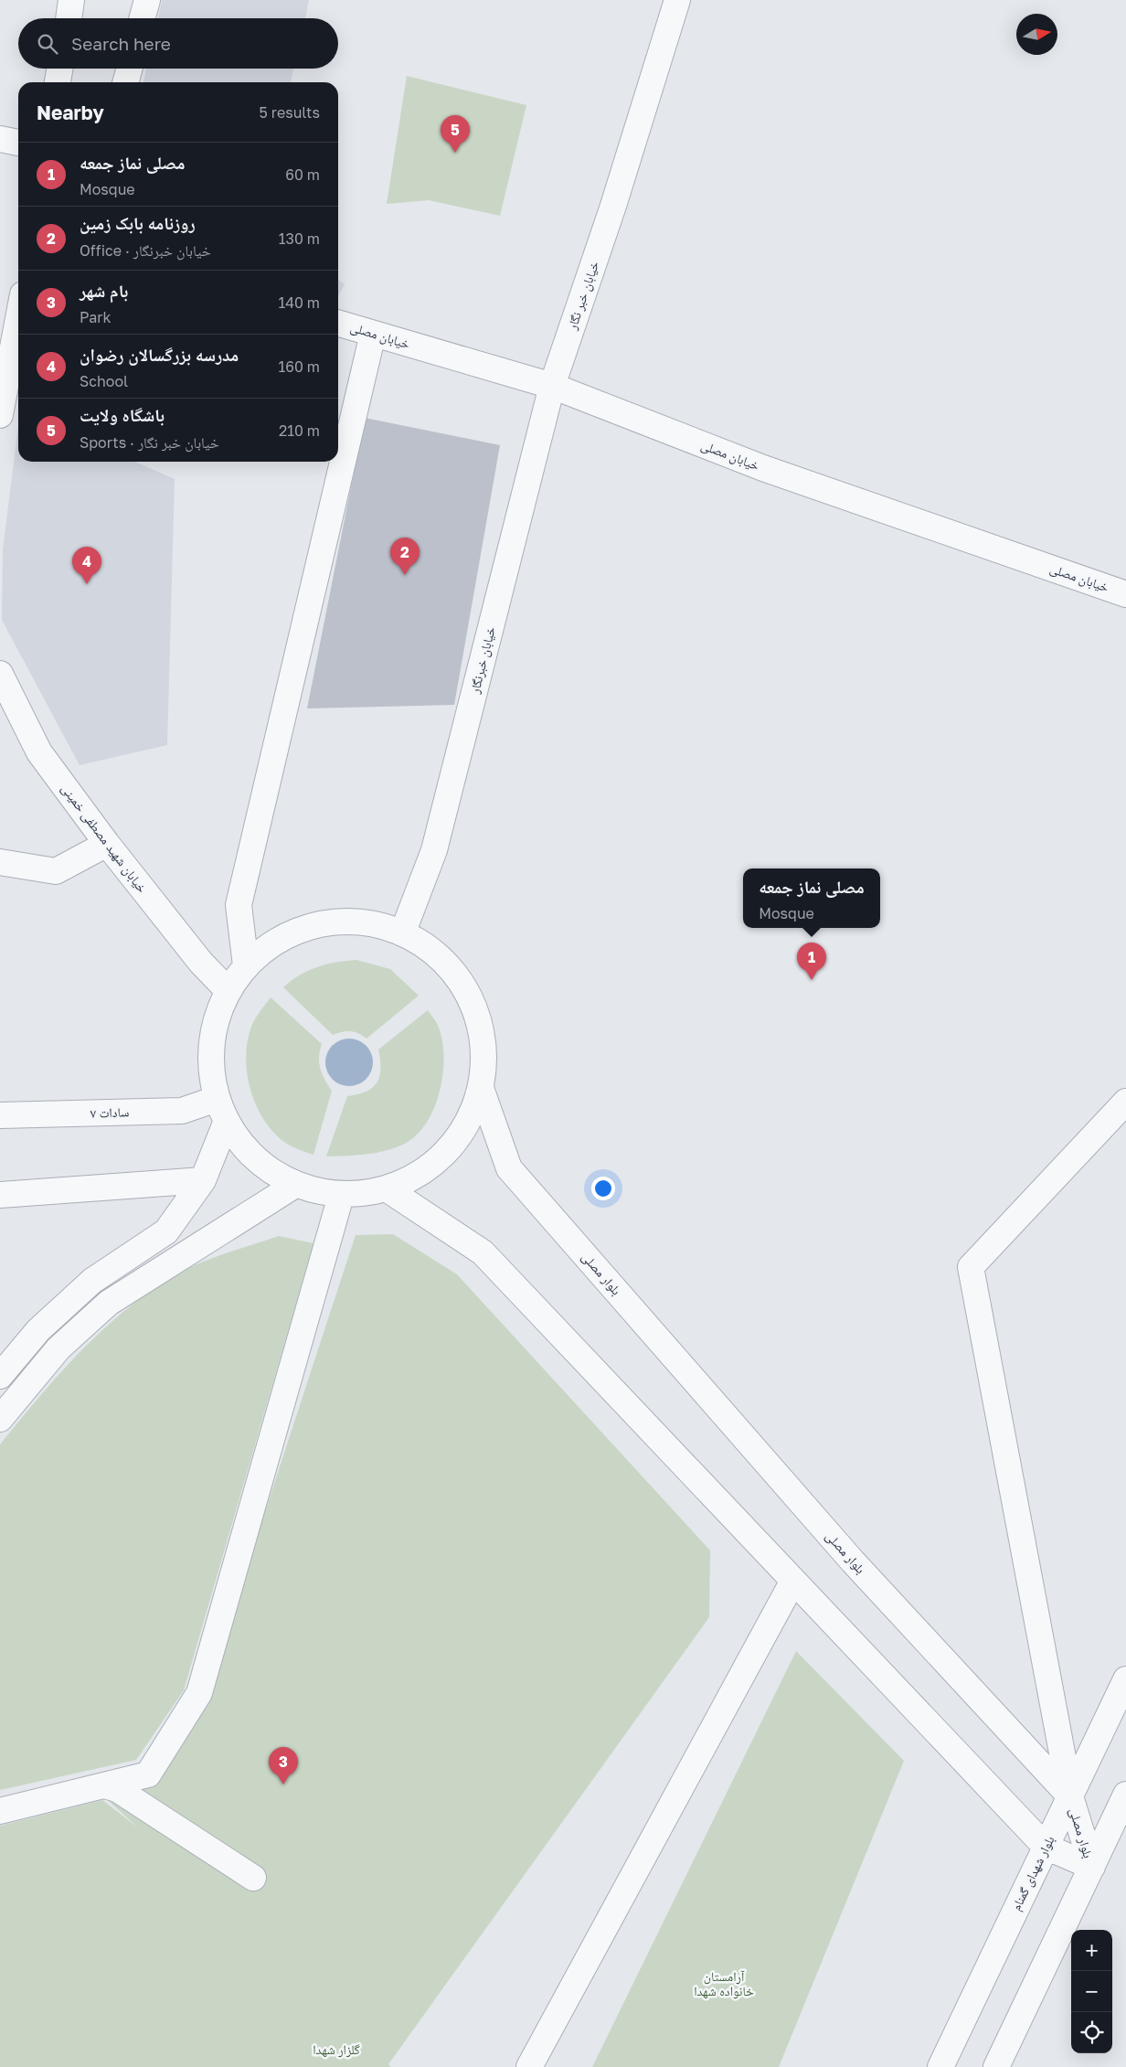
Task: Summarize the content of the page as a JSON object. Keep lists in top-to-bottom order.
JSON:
{
  "streets": {
    "street": [
      "خیابان خبر نگار",
      "خیابان مصلی",
      "خیابان خبرنگار",
      "خیابان شهید مصطفی خمینی",
      "سادات ۷",
      "بلوار مصلی",
      "بلوار شهدای گمنام"
    ]
  },
  "crossings": [
    ["خیابان خبر نگار", "خیابان مصلی"],
    ["خیابان خبر نگار", "خیابان خبرنگار"],
    ["خیابان مصلی", "خیابان خبرنگار"],
    ["بلوار مصلی", "بلوار شهدای گمنام"]
  ],
  "parks": ["آرامستان خانواده شهدا", "گلزار شهدا"],
  "north": "right",
  "page": {
    "search": "Search here",
    "heading": ["Nearby", "5 results"],
    "pins": [
      "5",
      "2",
      "4",
      "1",
      "3"
    ],
    "list": [
      {
        "mark": "1",
        "name": "مصلی نماز جمعه",
        "note": "Mosque",
        "value": "60 m"
      },
      {
        "mark": "2",
        "name": "روزنامه بابک زمین",
        "note": "Office · خیابان خبرنگار",
        "value": "130 m"
      },
      {
        "mark": "3",
        "name": "بام شهر",
        "note": "Park",
        "value": "140 m"
      },
      {
        "mark": "4",
        "name": "مدرسه بزرگسالان رضوان",
        "note": "School",
        "value": "160 m"
      },
      {
        "mark": "5",
        "name": "باشگاه ولایت",
        "note": "Sports · خیابان خبر نگار",
        "value": "210 m"
      }
    ],
    "popup": ["مصلی نماز جمعه", "Mosque"],
    "map_buttons": ["+", "−"]
  }
}
